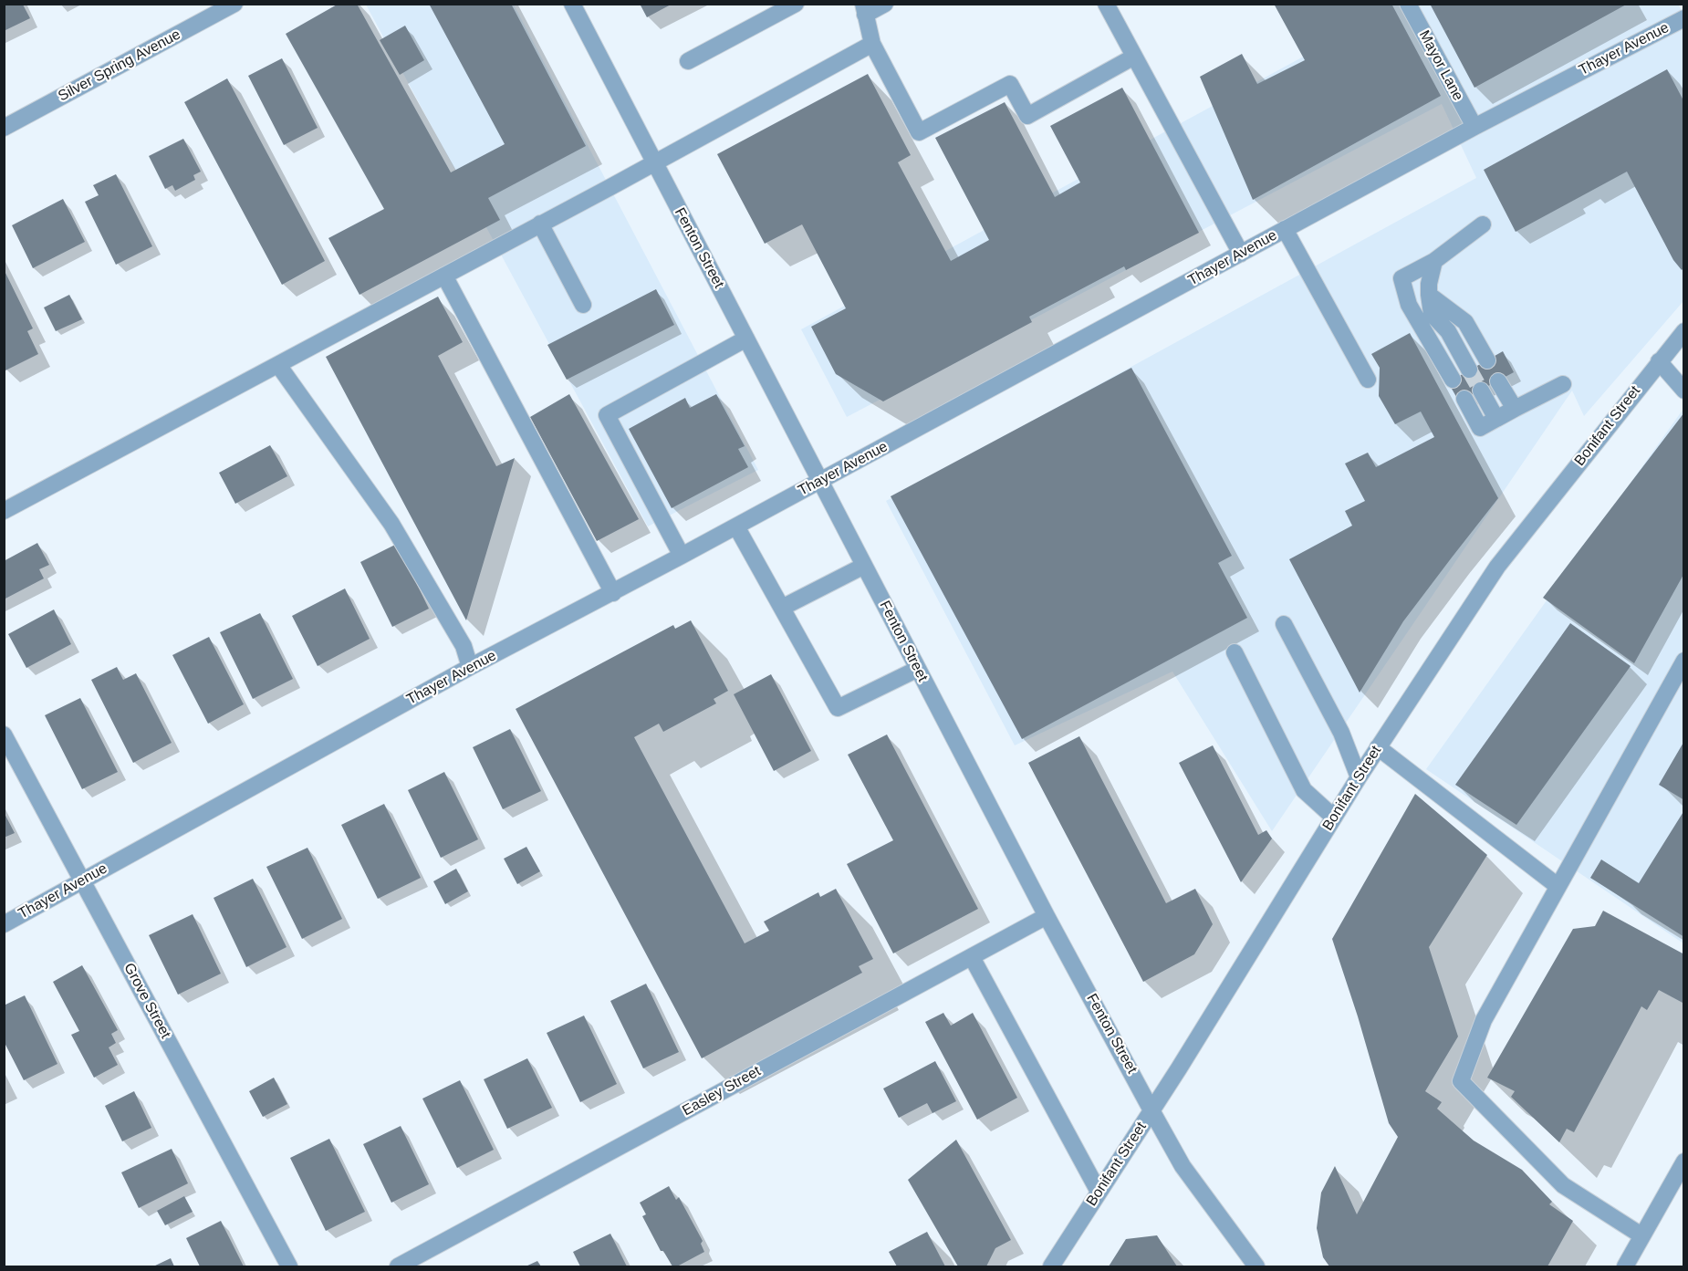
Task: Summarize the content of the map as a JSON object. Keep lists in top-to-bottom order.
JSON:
{
  "streets": {
    "street": [
      "Thayer Avenue",
      "Silver Spring Avenue",
      "Mayor Lane",
      "Fenton Street",
      "Bonifant Street",
      "Grove Street",
      "Easley Street"
    ]
  },
  "crossings": [
    ["Thayer Avenue", "Mayor Lane"],
    ["Thayer Avenue", "Fenton Street"],
    ["Thayer Avenue", "Grove Street"],
    ["Fenton Street", "Bonifant Street"],
    ["Fenton Street", "Easley Street"]
  ]
}
